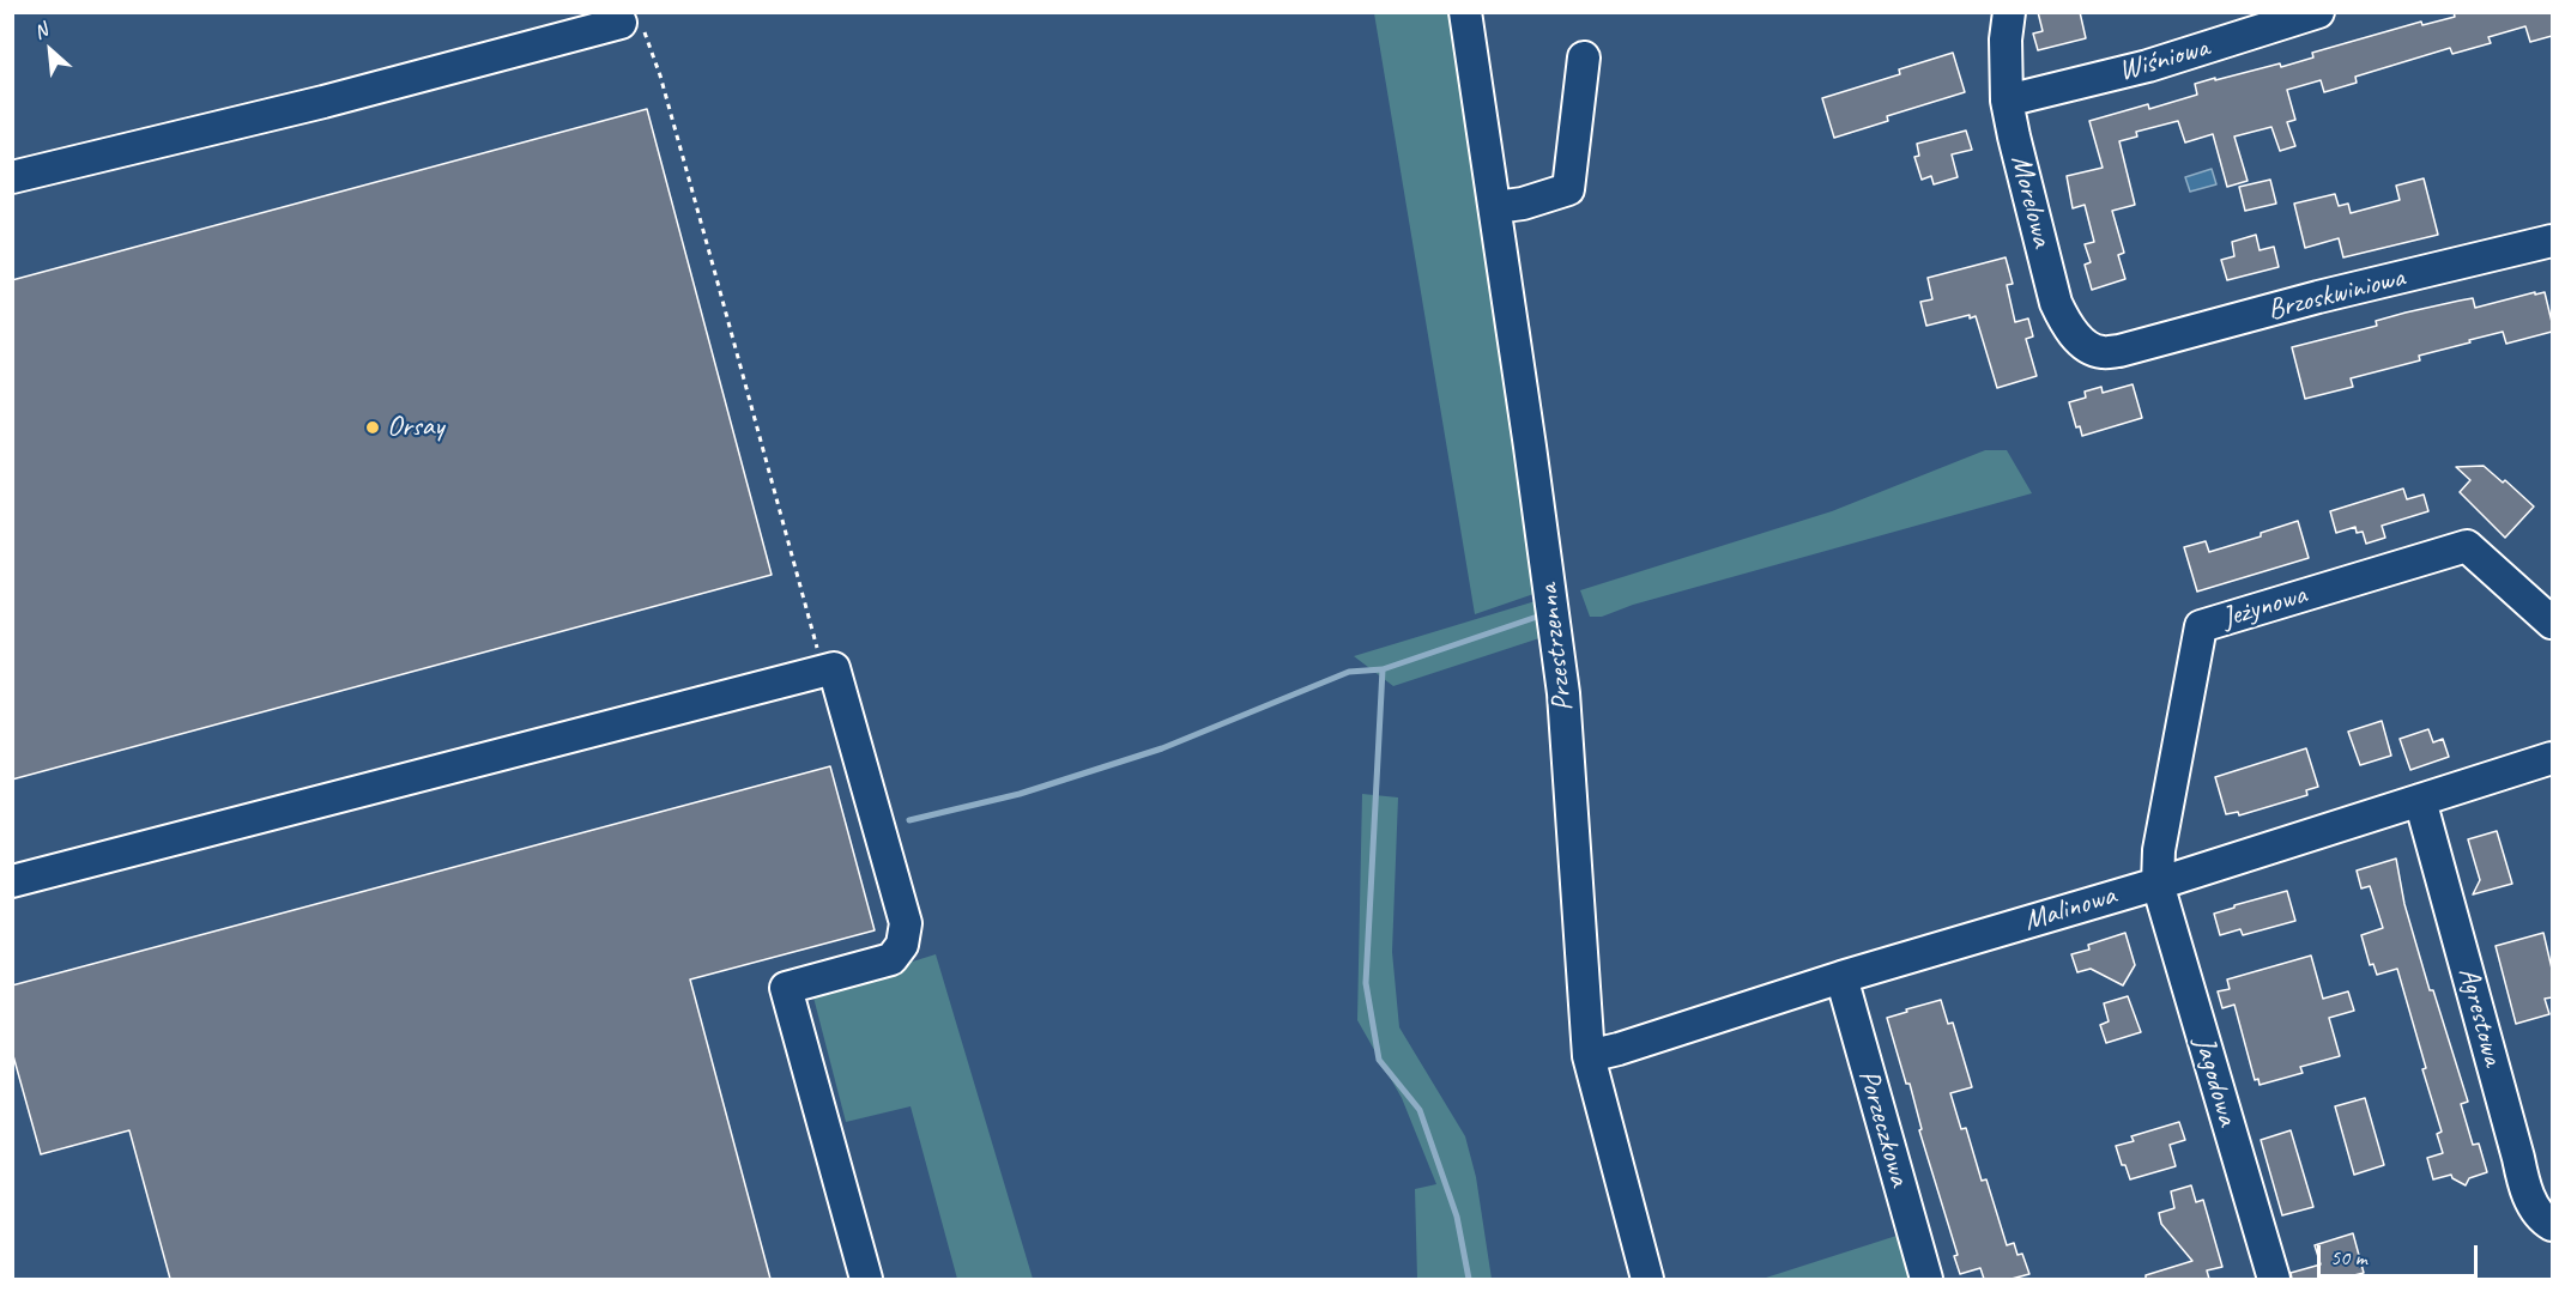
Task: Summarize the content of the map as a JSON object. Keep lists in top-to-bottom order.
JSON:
{
  "streets": {
    "street": [
      "Wiśniowa",
      "Morelowa",
      "Brzoskwiniowa",
      "Jeżynowa",
      "Przestrzenna",
      "Malinowa",
      "Agrestowa",
      "Jagodowa",
      "Porzeczkowa"
    ]
  },
  "crossings": [
    ["Wiśniowa", "Morelowa"],
    ["Morelowa", "Brzoskwiniowa"],
    ["Jeżynowa", "Malinowa"],
    ["Jeżynowa", "Jagodowa"],
    ["Przestrzenna", "Malinowa"],
    ["Malinowa", "Agrestowa"],
    ["Malinowa", "Jagodowa"],
    ["Malinowa", "Porzeczkowa"]
  ],
  "places": ["Orsay"],
  "scale_bar": "50 m",
  "north": "top left"
}
